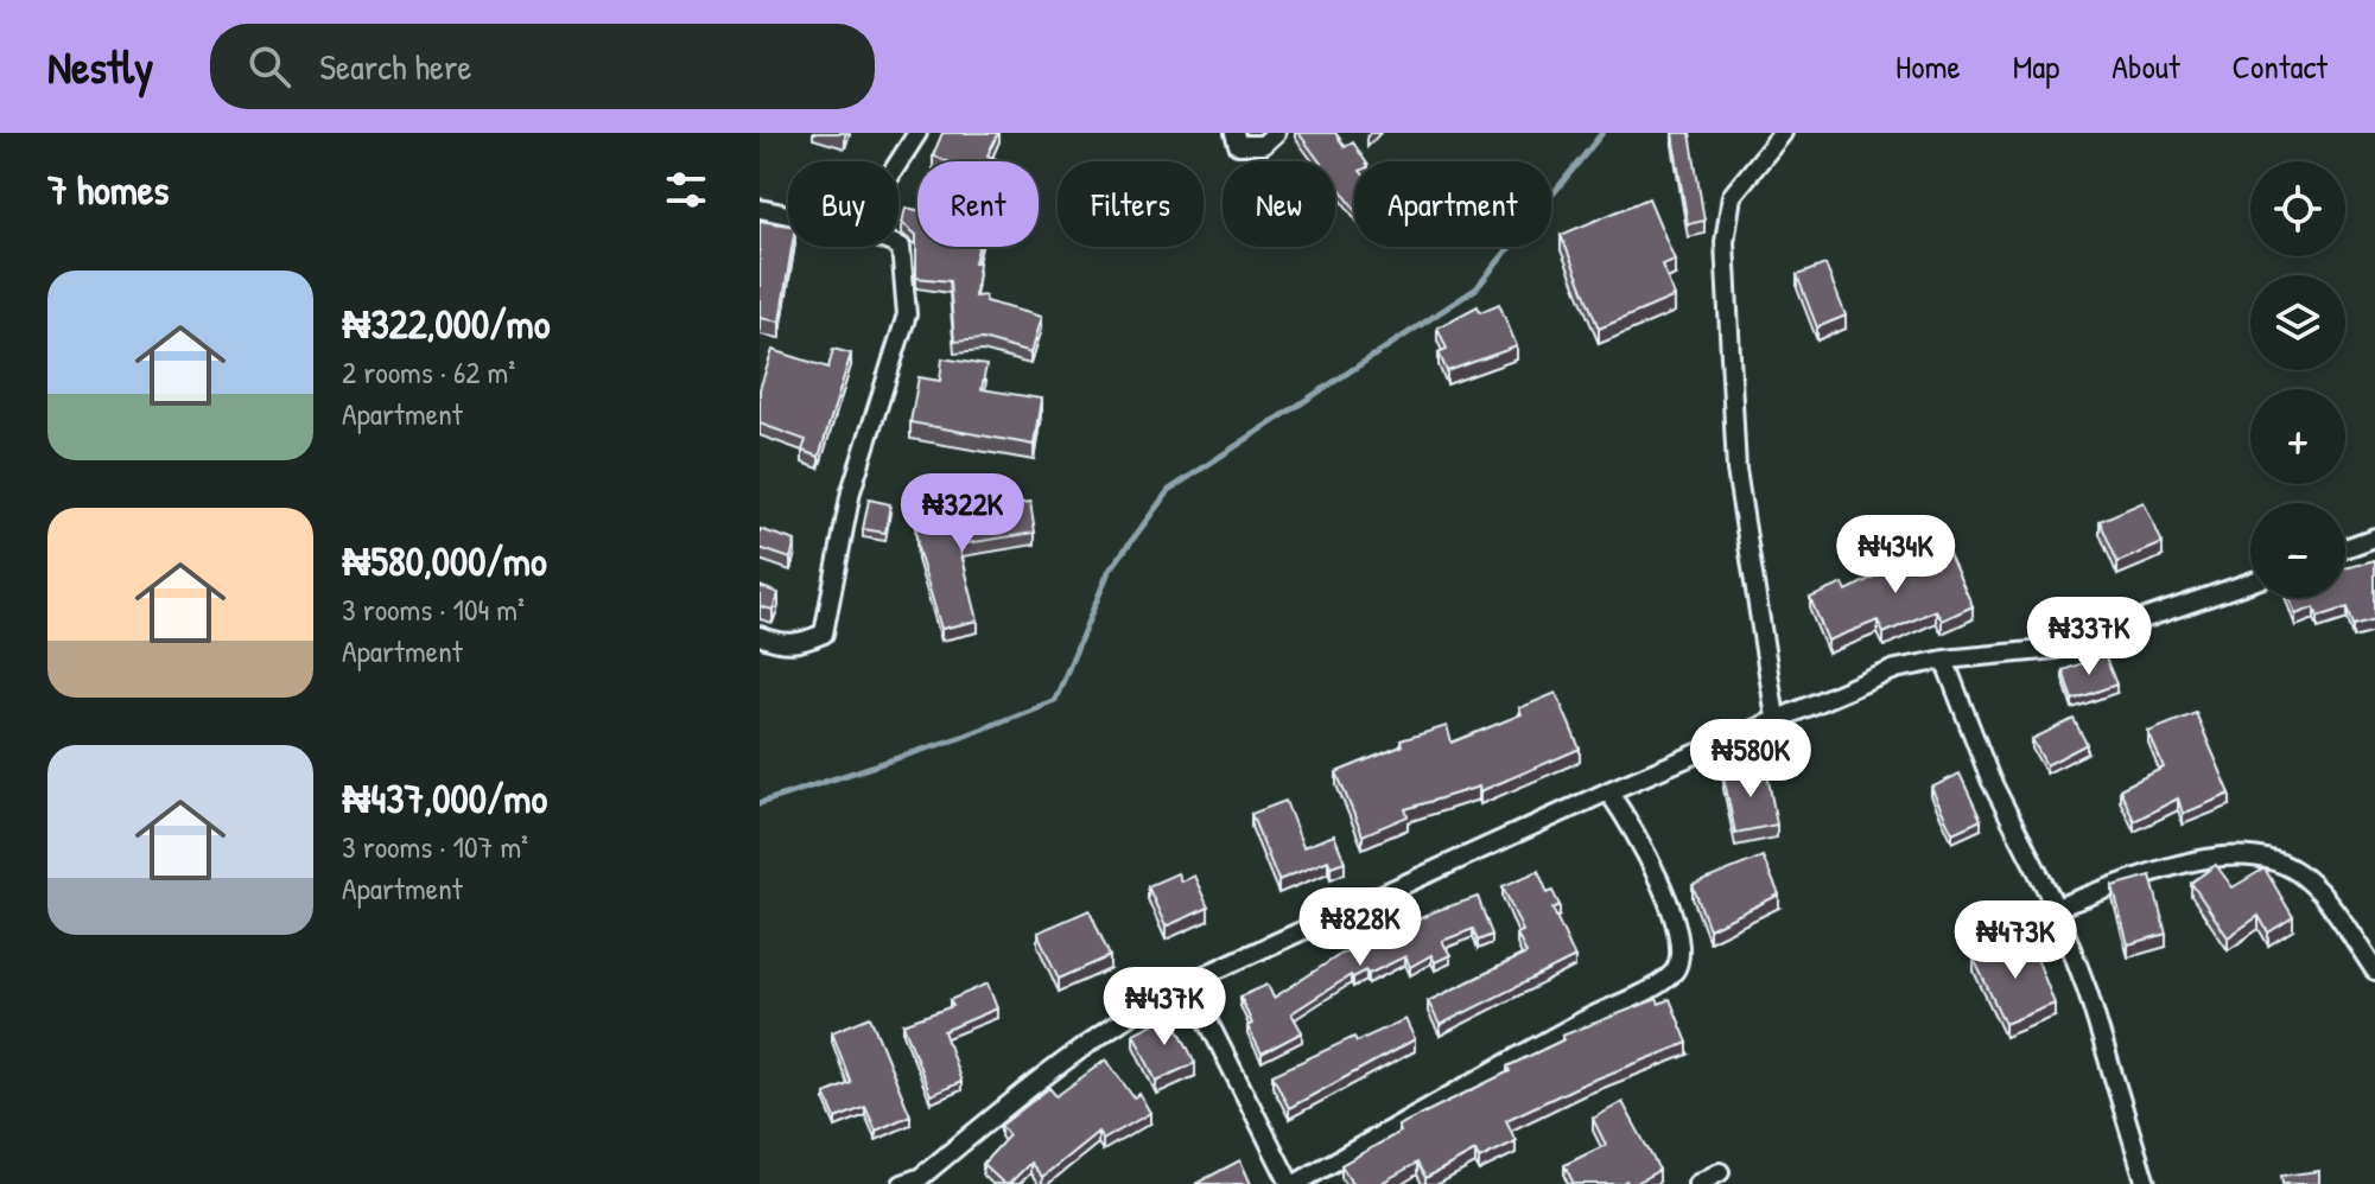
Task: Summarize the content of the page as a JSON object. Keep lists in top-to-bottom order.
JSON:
{
  "page": {
    "header": "Nestly",
    "search": "Search here",
    "nav": [
      "Home",
      "Map",
      "About",
      "Contact"
    ],
    "heading": "7 homes",
    "map_buttons": ["+", "−"],
    "chip": [
      "Buy",
      "Rent",
      "Filters",
      "New",
      "Apartment"
    ],
    "list": [
      {
        "name": "₦322,000/mo",
        "note": "2 rooms · 62 m² · Apartment"
      },
      {
        "name": "₦580,000/mo",
        "note": "3 rooms · 104 m² · Apartment"
      },
      {
        "name": "₦437,000/mo",
        "note": "3 rooms · 107 m² · Apartment"
      }
    ],
    "price": [
      "₦322K",
      "₦434K",
      "₦337K",
      "₦580K",
      "₦828K",
      "₦473K",
      "₦437K"
    ]
  }
}
